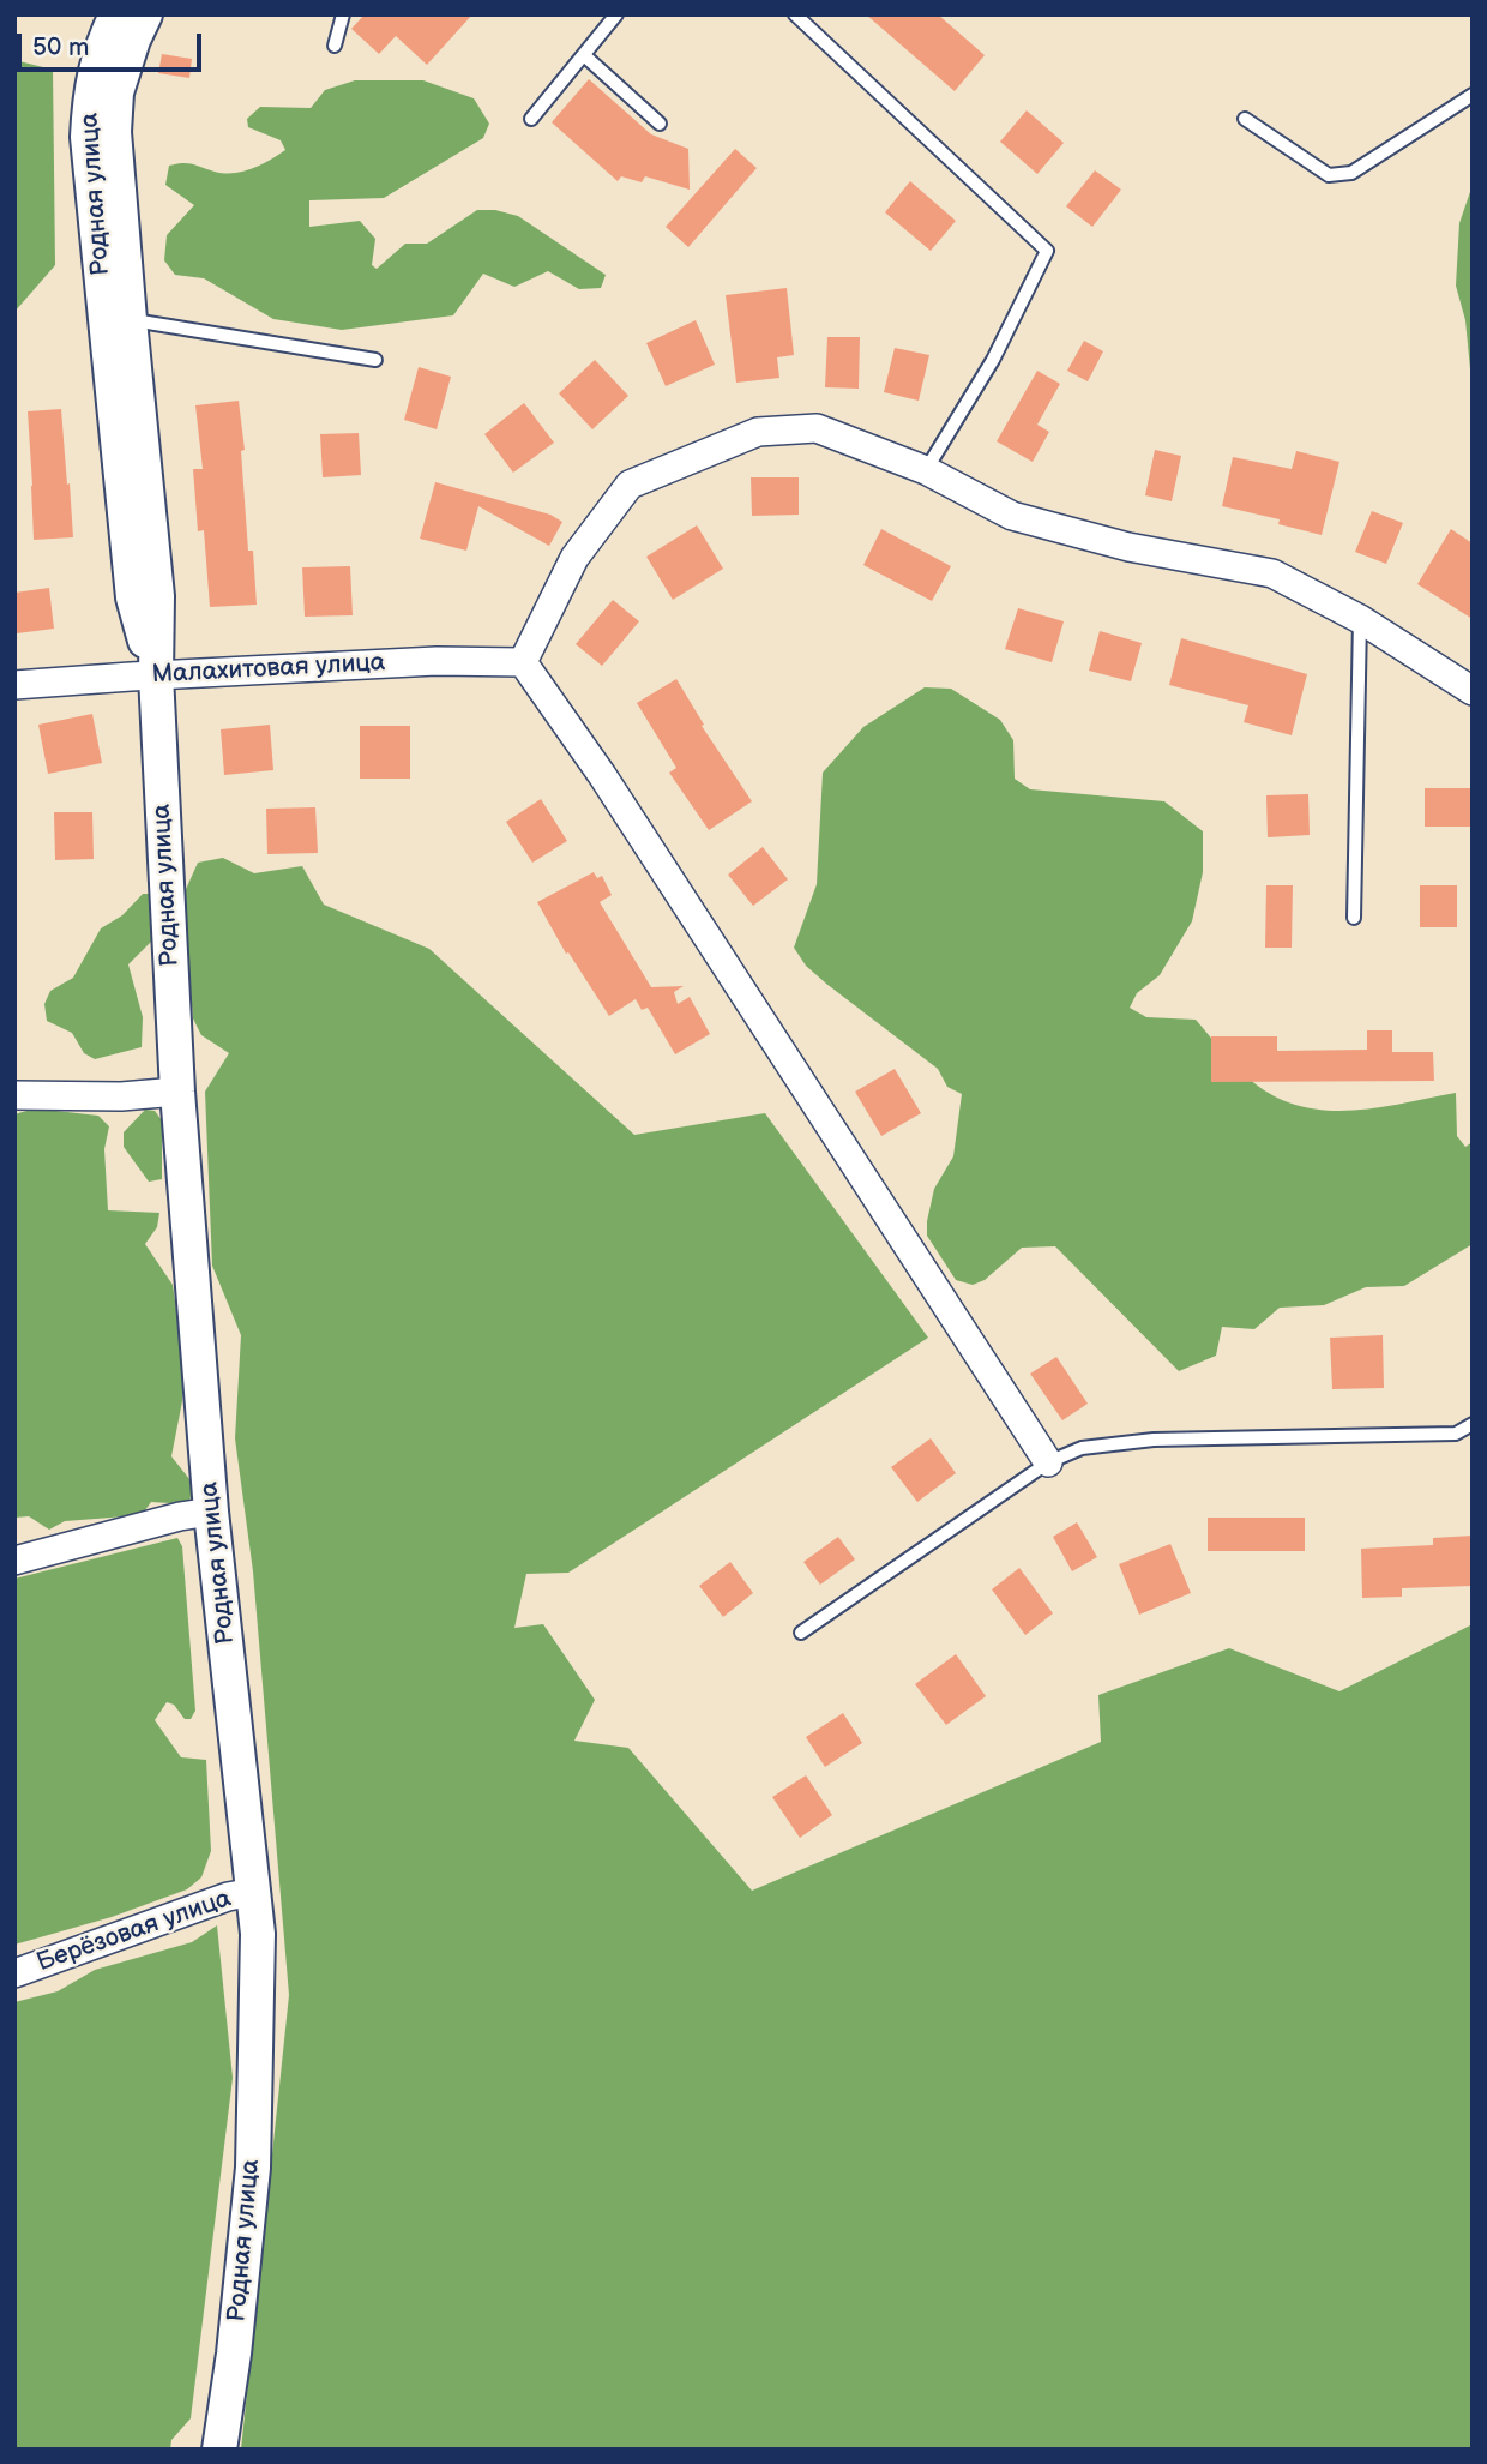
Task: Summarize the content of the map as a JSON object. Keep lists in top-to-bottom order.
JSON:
{
  "streets": {
    "street": ["Родная улица", "Малахитовая улица", "Берёзовая улица"]
  },
  "crossings": [
    ["Родная улица", "Малахитовая улица"],
    ["Родная улица", "Берёзовая улица"]
  ],
  "scale_bar": "50 m"
}
